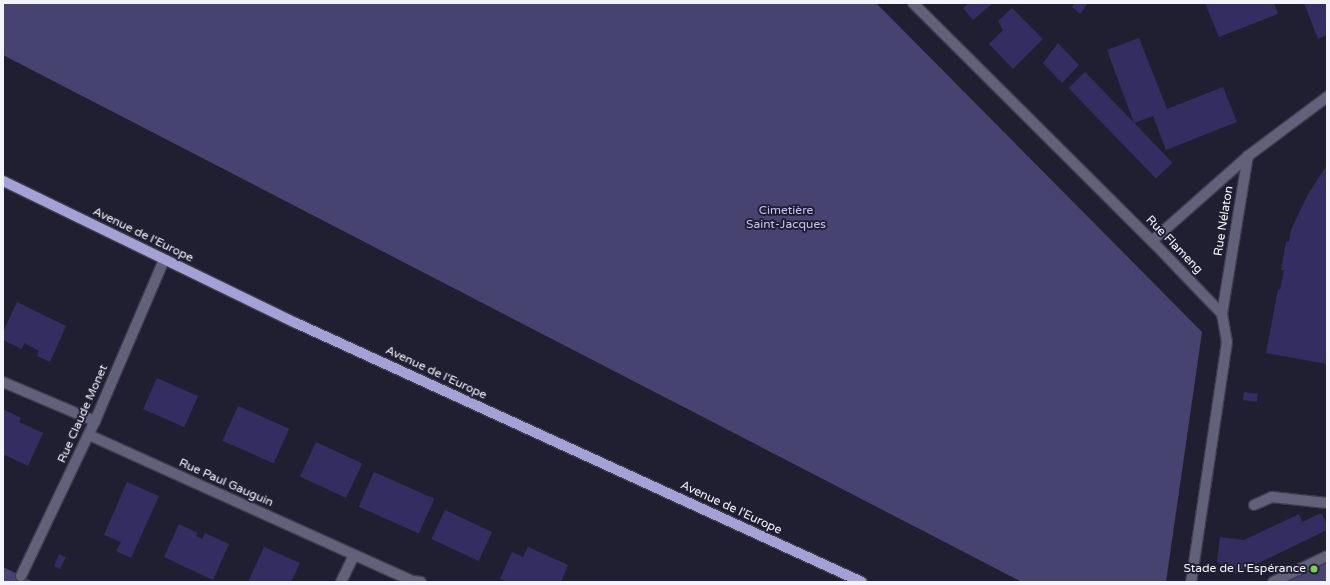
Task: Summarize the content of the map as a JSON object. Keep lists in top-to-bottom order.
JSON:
{
  "streets": {
    "main road": ["Avenue de l'Europe"],
    "street": [
      "Rue Nélaton",
      "Rue Flameng",
      "Rue Claude Monet",
      "Rue Paul Gauguin"
    ]
  },
  "crossings": [
    ["Rue Nélaton", "Rue Flameng"],
    ["Avenue de l'Europe", "Rue Claude Monet"],
    ["Rue Claude Monet", "Rue Paul Gauguin"]
  ],
  "parks": ["Cimetière Saint-Jacques"],
  "places": ["Stade de L'Espérance"]
}
